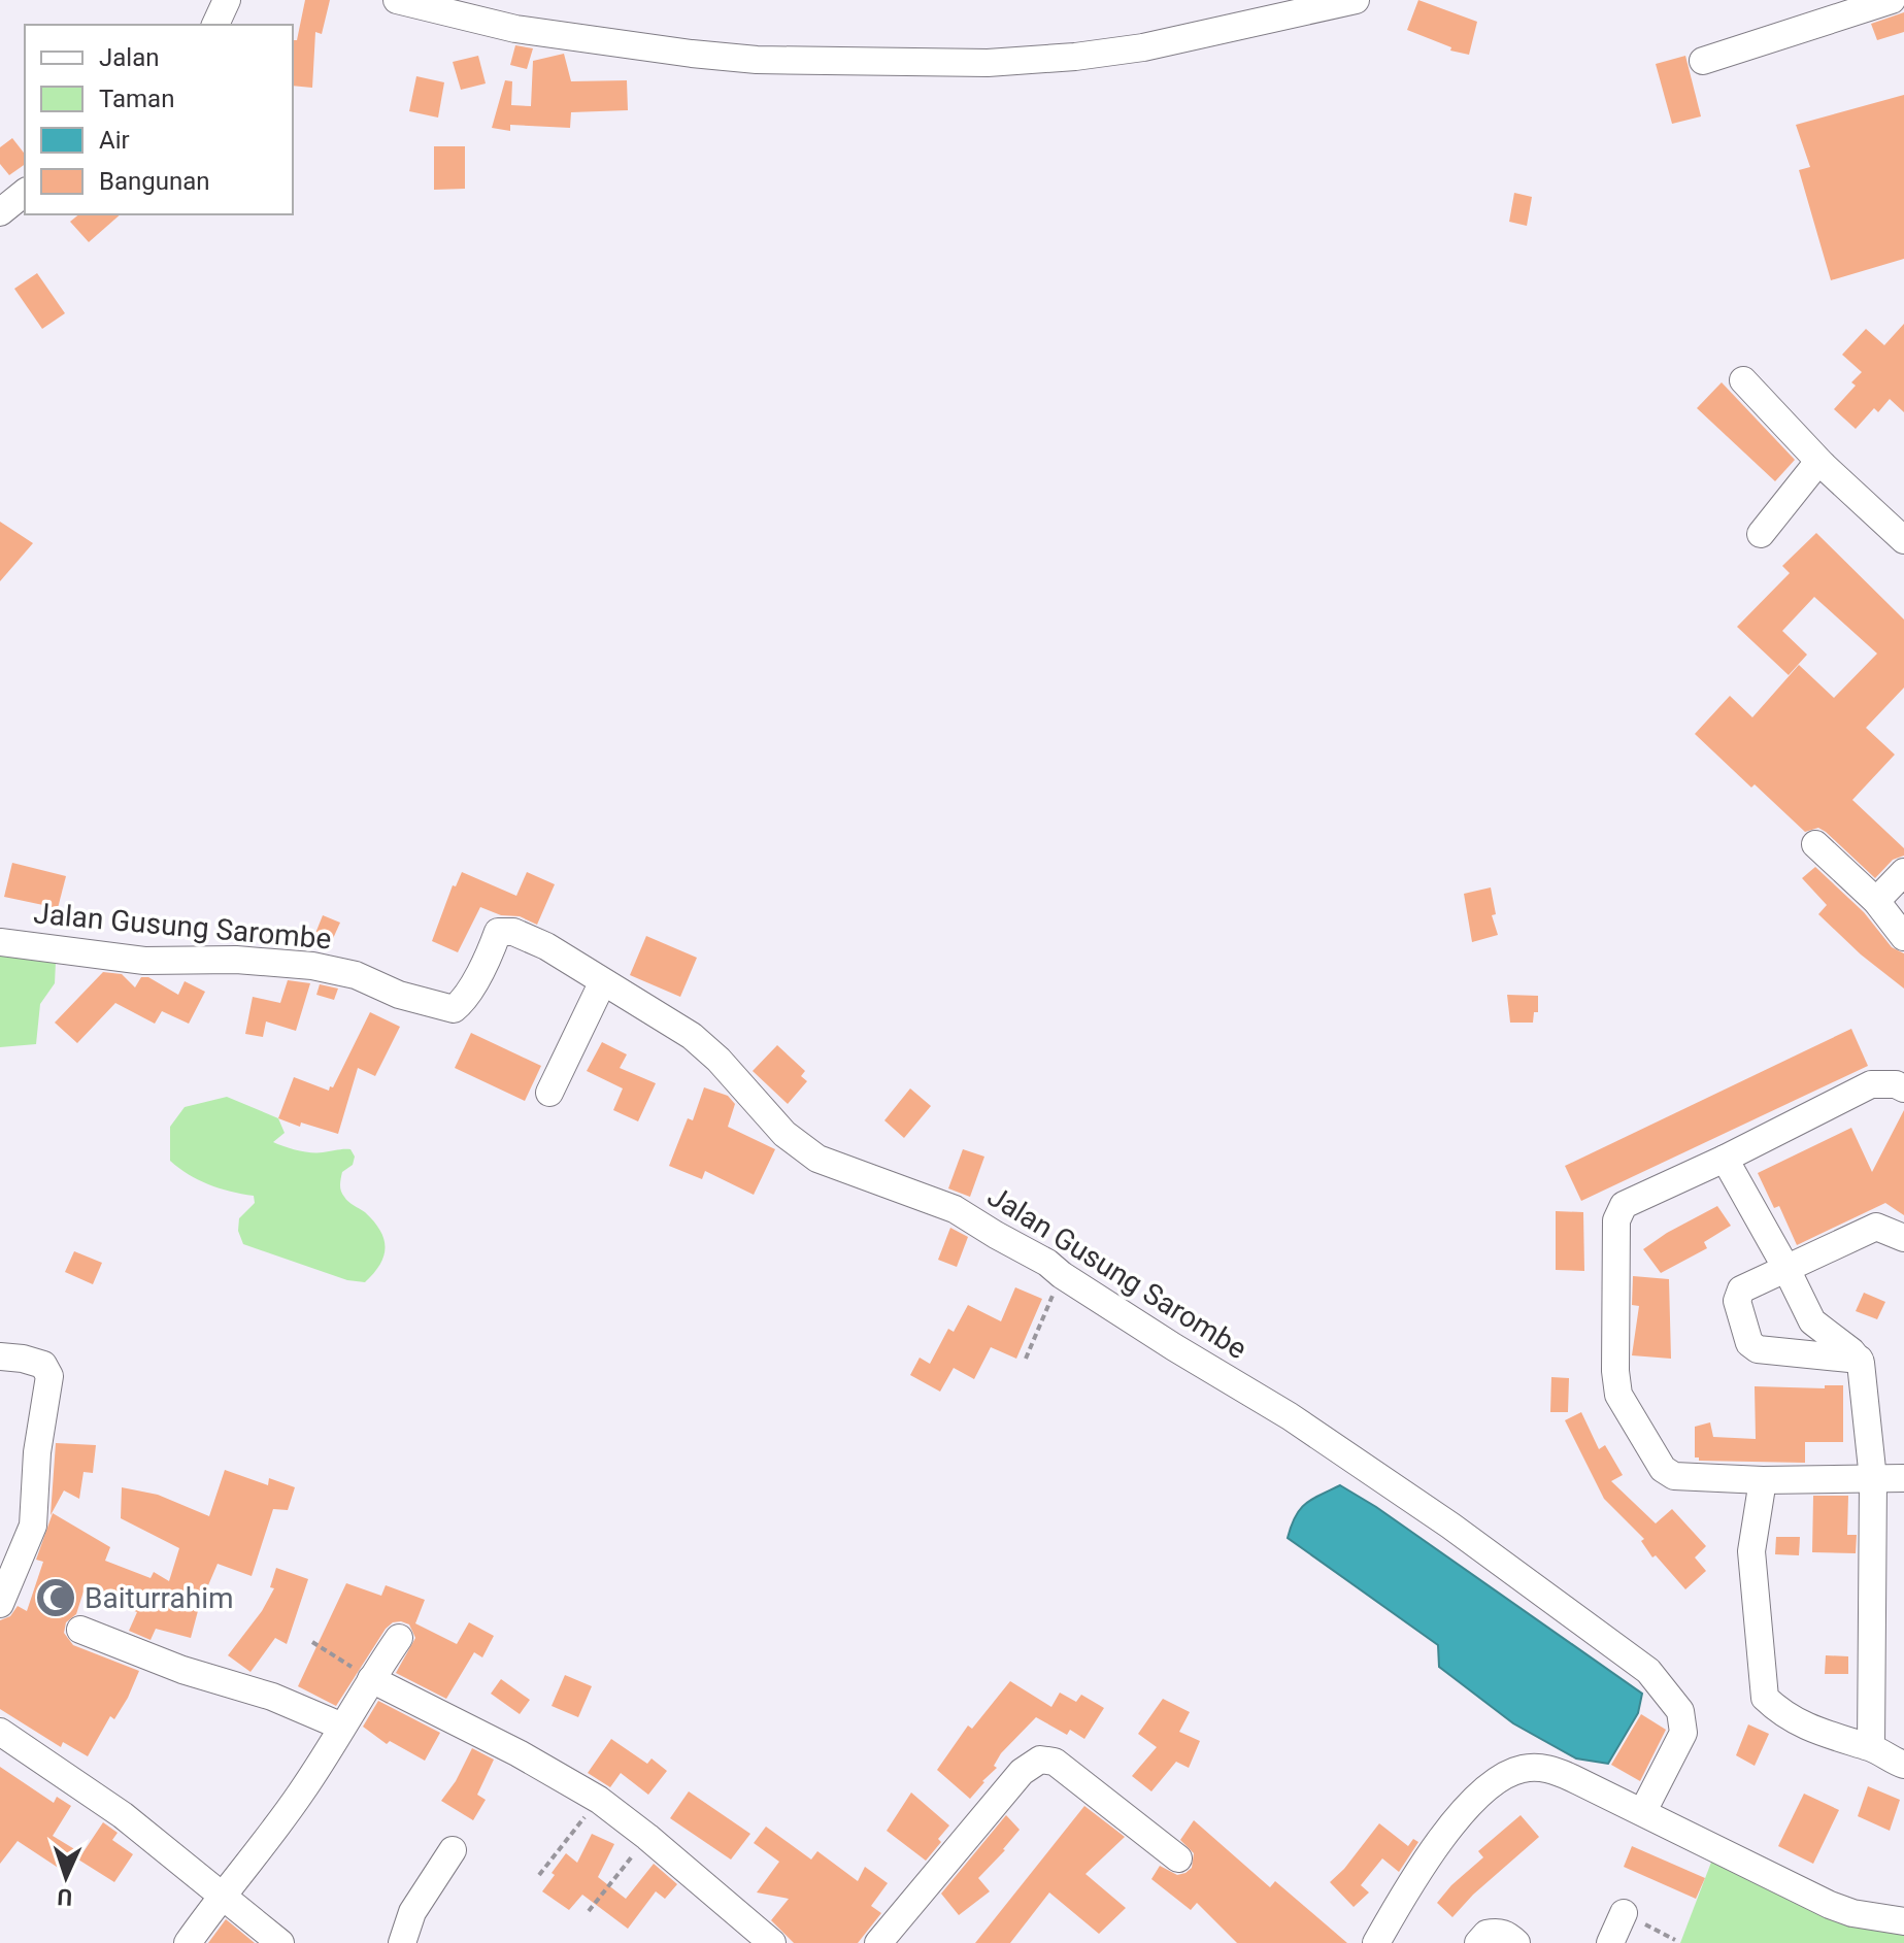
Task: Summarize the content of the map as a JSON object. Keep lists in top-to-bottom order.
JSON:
{
  "streets": {
    "street": ["Jalan Gusung Sarombe"]
  },
  "places": {
    "mosque": ["Baiturrahim"]
  },
  "legend": [
    "Jalan",
    "Taman",
    "Air",
    "Bangunan"
  ],
  "north": "bottom"
}
